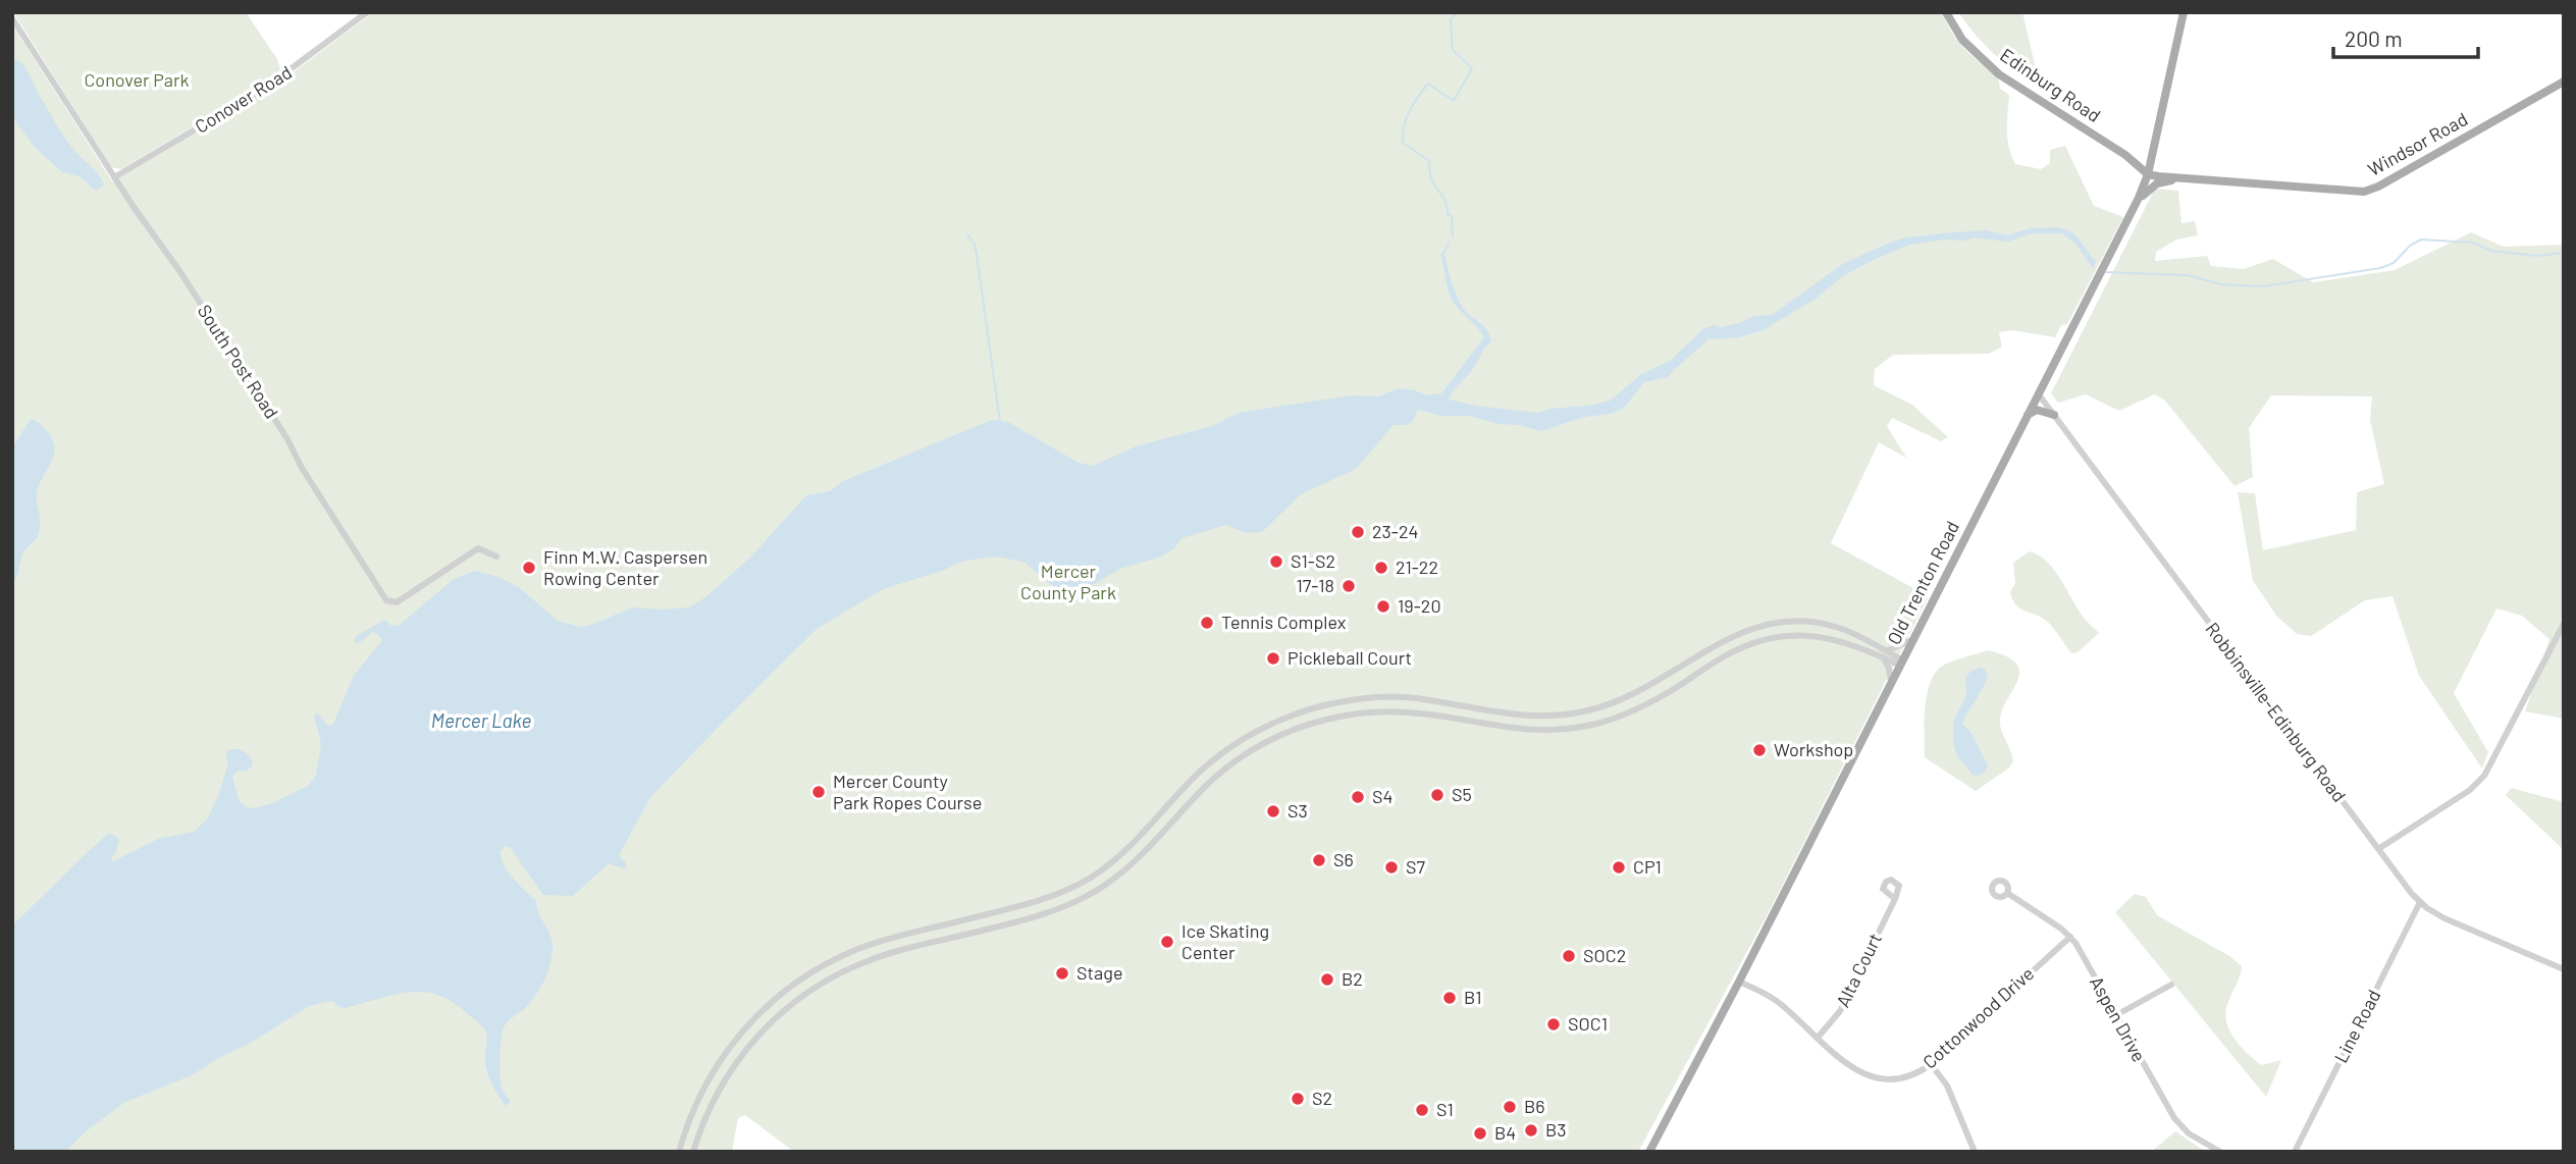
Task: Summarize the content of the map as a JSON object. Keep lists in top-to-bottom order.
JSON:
{
  "streets": {
    "main road": ["Edinburg Road", "Windsor Road", "Old Trenton Road"],
    "street": [
      "Conover Road",
      "South Post Road",
      "Robbinsville-Edinburg Road",
      "Alta Court",
      "Cottonwood Drive",
      "Aspen Drive",
      "Line Road"
    ]
  },
  "crossings": [
    ["Edinburg Road", "Windsor Road"],
    ["Edinburg Road", "Old Trenton Road"],
    ["Conover Road", "South Post Road"],
    ["Windsor Road", "Old Trenton Road"],
    ["Old Trenton Road", "Robbinsville-Edinburg Road"],
    ["Old Trenton Road", "Cottonwood Drive"],
    ["Robbinsville-Edinburg Road", "Line Road"],
    ["Alta Court", "Cottonwood Drive"],
    ["Cottonwood Drive", "Aspen Drive"]
  ],
  "water": ["Mercer Lake"],
  "parks": ["Conover Park", "Mercer County Park"],
  "places": [
    "23-24",
    "S1-S2",
    "Finn M.W. Caspersen Rowing Center",
    "21-22",
    "17-18",
    "19-20",
    "Tennis Complex",
    "Pickleball Court",
    "Workshop",
    "Mercer County Park Ropes Course",
    "S5",
    "S4",
    "S3",
    "S6",
    "S7",
    "CP1",
    "Ice Skating Center",
    "SOC2",
    "Stage",
    "B2",
    "B1",
    "SOC1",
    "S2",
    "B6",
    "S1",
    "B3",
    "B4"
  ],
  "scale_bar": "200 m"
}
